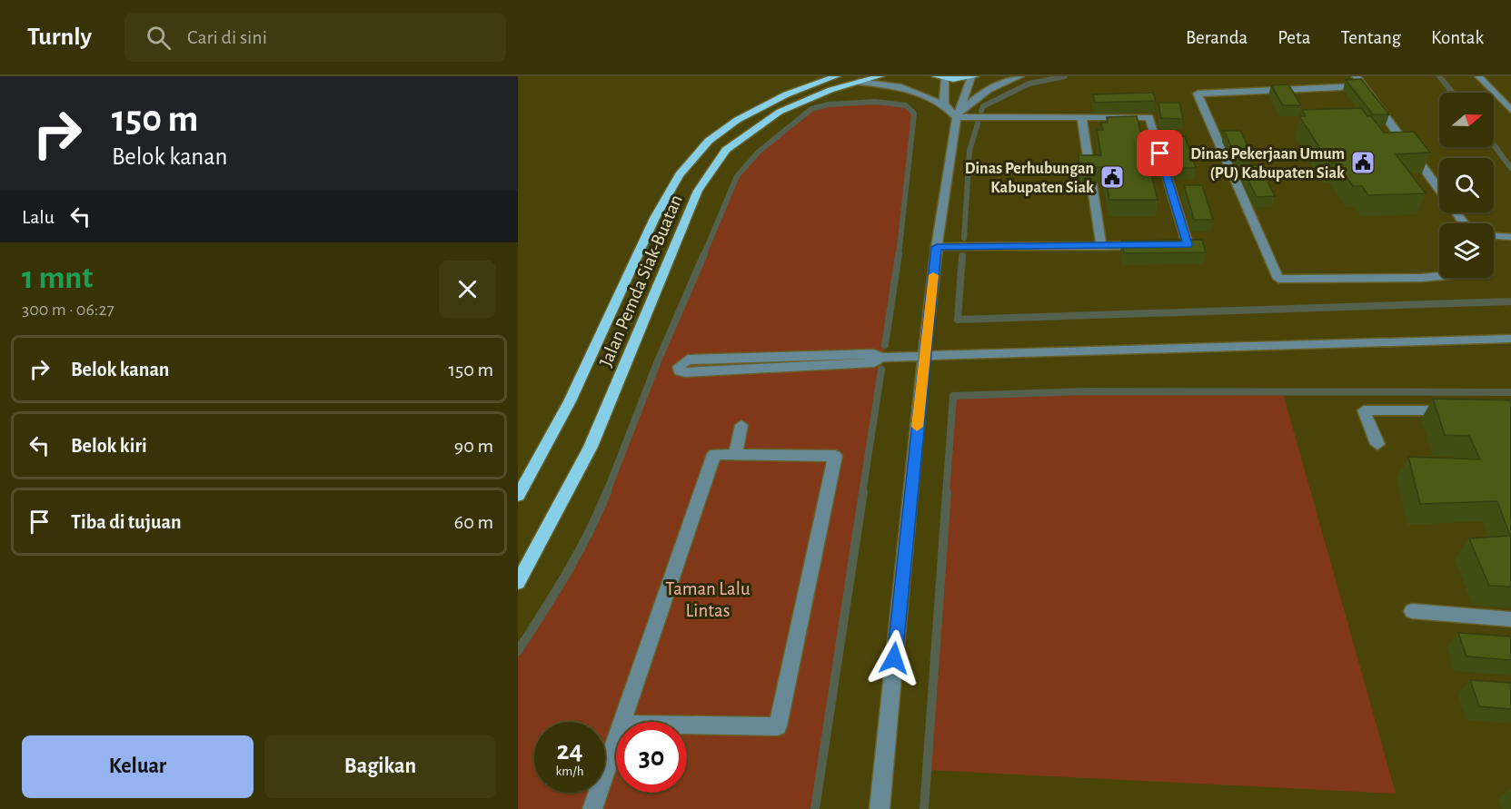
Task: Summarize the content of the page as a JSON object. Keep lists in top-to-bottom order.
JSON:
{
  "streets": {
    "main road": ["Jalan Pemda Siak-Buatan"]
  },
  "parks": ["Taman Lalu Lintas"],
  "places": {
    "public building": ["Dinas Pekerjaan Umum (PU) Kabupaten Siak", "Dinas Perhubungan Kabupaten Siak"]
  },
  "north": "right",
  "page": {
    "header": "Turnly",
    "search": "Cari di sini",
    "nav": [
      "Beranda",
      "Peta",
      "Tentang",
      "Kontak"
    ],
    "turn": ["150 m", "Belok kanan"],
    "then": "Lalu",
    "heading": ["1 mnt", "300 m · 06:27"],
    "list": [
      {
        "name": "Belok kanan",
        "value": "150 m"
      },
      {
        "name": "Belok kiri",
        "value": "90 m"
      },
      {
        "name": "Tiba di tujuan",
        "value": "60 m"
      }
    ],
    "speed": "24 km/h",
    "limit": "30",
    "buttons": ["Keluar", "Bagikan"]
  }
}
